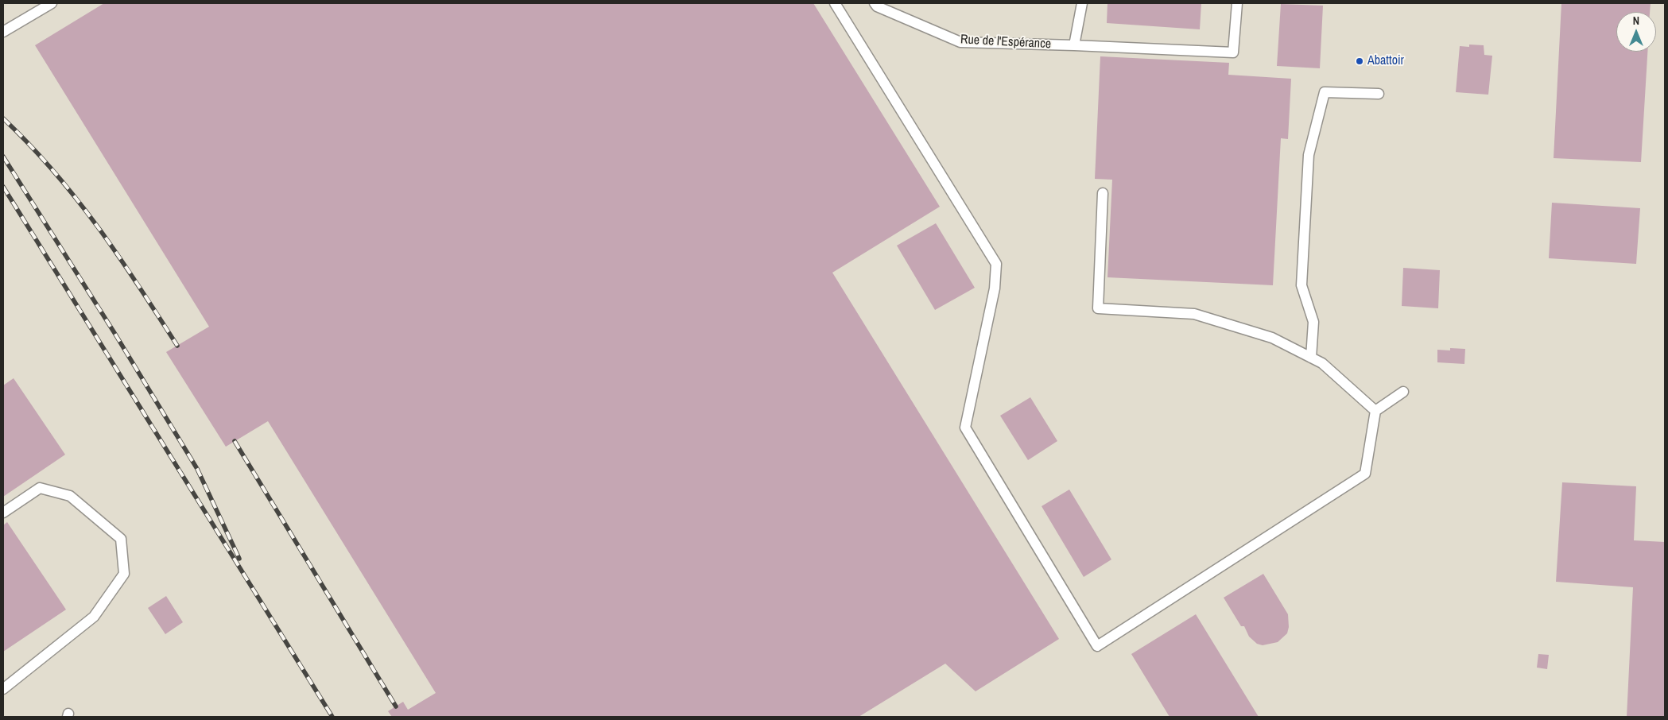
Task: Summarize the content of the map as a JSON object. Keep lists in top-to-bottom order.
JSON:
{
  "streets": {
    "lane": ["Rue de l'Espérance"]
  },
  "places": ["Abattoir"],
  "north": "top"
}
